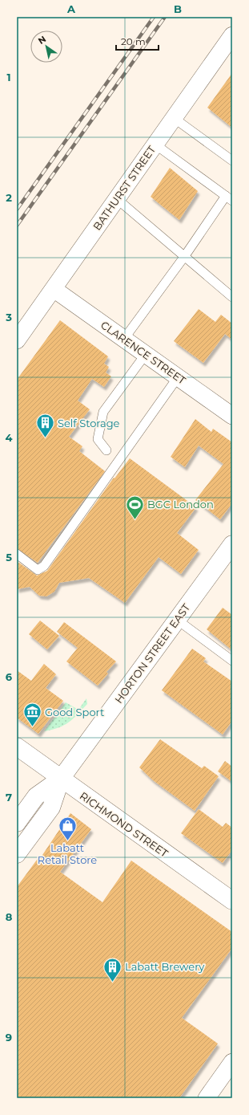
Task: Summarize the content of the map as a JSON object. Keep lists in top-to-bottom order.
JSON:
{
  "streets": {
    "main road": ["HORTON STREET EAST", "RICHMOND STREET"],
    "street": ["BATHURST STREET", "CLARENCE STREET"]
  },
  "crossings": [
    ["BATHURST STREET", "CLARENCE STREET"],
    ["HORTON STREET EAST", "RICHMOND STREET"]
  ],
  "places": {
    "building": ["Self Storage", "Labatt Brewery"],
    "sports": ["BGC London"],
    "museum": ["Good Sport"],
    "shop": ["Labatt Retail Store"]
  },
  "scale_bar": "20 m",
  "north": "top left",
  "grid": {
    "columns": ["A", "B"],
    "rows": [
      "1",
      "2",
      "3",
      "4",
      "5",
      "6",
      "7",
      "8",
      "9"
    ]
  }
}
